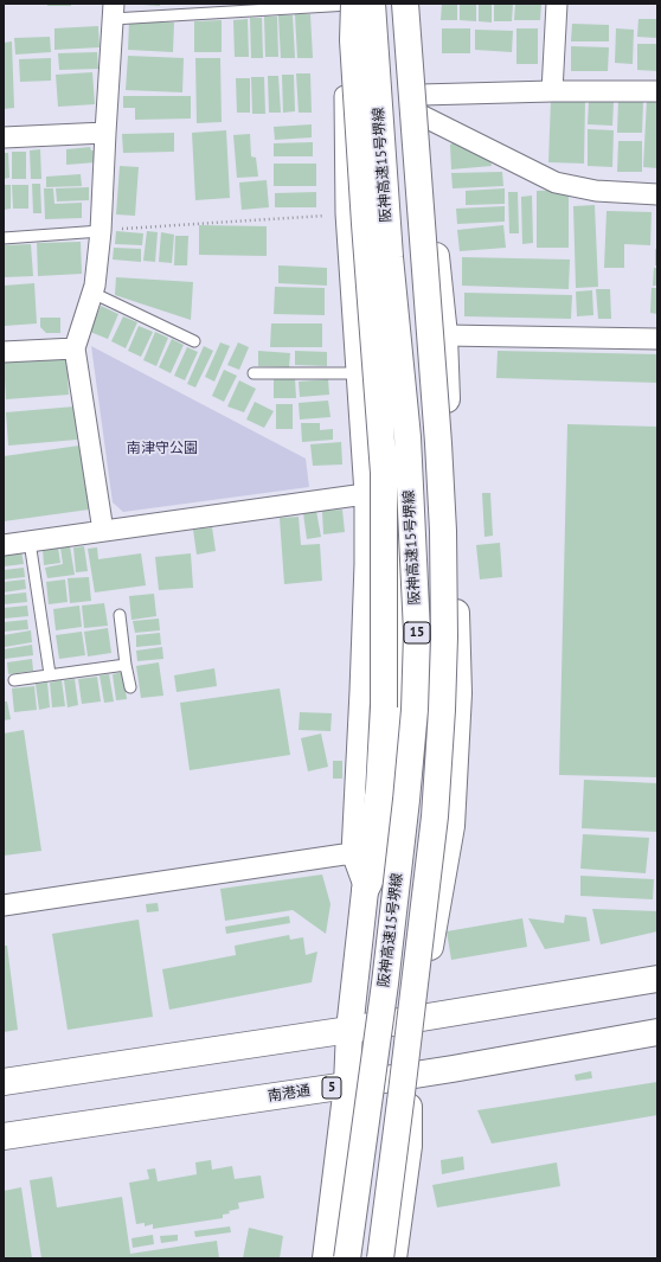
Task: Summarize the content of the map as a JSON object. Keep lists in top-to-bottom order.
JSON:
{
  "streets": {
    "main road": [
      "阪神高速15号堺線",
      "15",
      "5",
      "南港通"
    ]
  },
  "crossings": [
    ["阪神高速15号堺線", "15"]
  ],
  "parks": ["南津守公園"]
}
